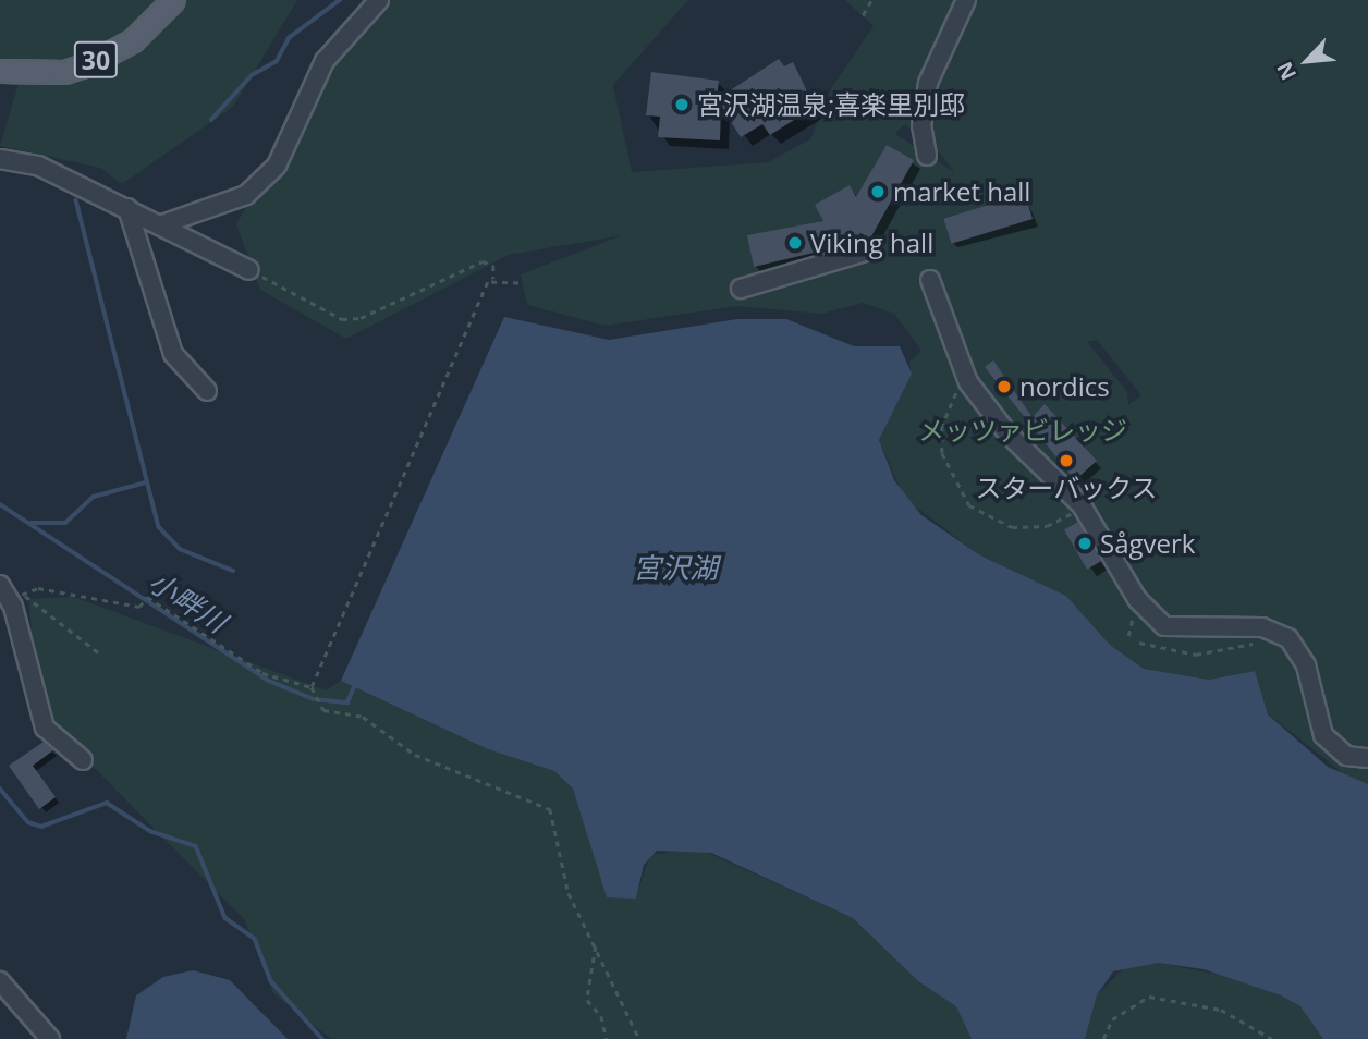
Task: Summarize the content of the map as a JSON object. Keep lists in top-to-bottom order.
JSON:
{
  "streets": {
    "main road": ["30"]
  },
  "water": ["宮沢湖", "小畔川"],
  "parks": ["メッツァビレッジ"],
  "places": [
    "宮沢湖温泉;喜楽里別邸",
    "market hall",
    "Viking hall",
    "nordics",
    "スターバックス",
    "Sågverk"
  ],
  "north": "bottom left"
}
